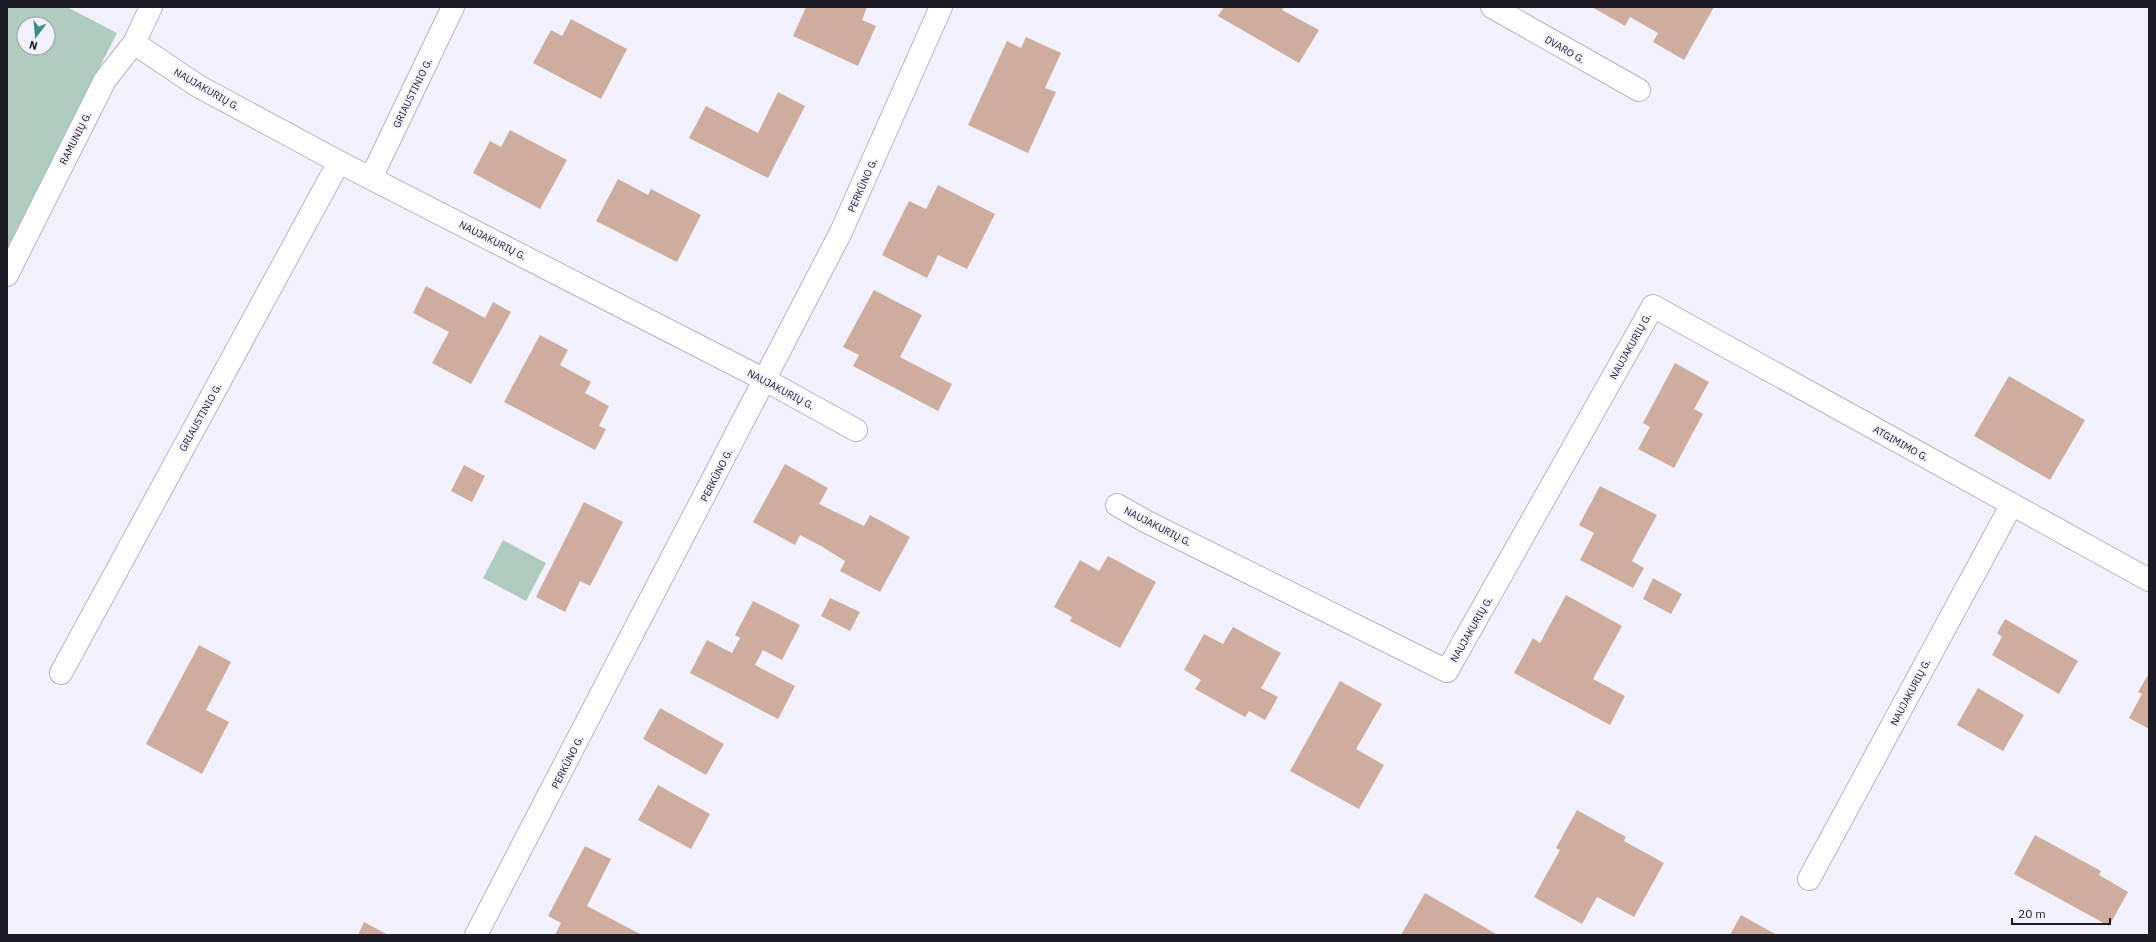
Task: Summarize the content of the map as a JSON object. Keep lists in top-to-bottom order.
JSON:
{
  "streets": {
    "street": [
      "DVARO G.",
      "NAUJAKURIŲ G.",
      "GRIAUSTINIO G.",
      "RAMUNIŲ G.",
      "PERKŪNO G.",
      "ATGIMIMO G."
    ]
  },
  "crossings": [
    ["NAUJAKURIŲ G.", "GRIAUSTINIO G."],
    ["NAUJAKURIŲ G.", "RAMUNIŲ G."],
    ["NAUJAKURIŲ G.", "PERKŪNO G."],
    ["NAUJAKURIŲ G.", "ATGIMIMO G."]
  ],
  "scale_bar": "20 m",
  "north": "bottom"
}
